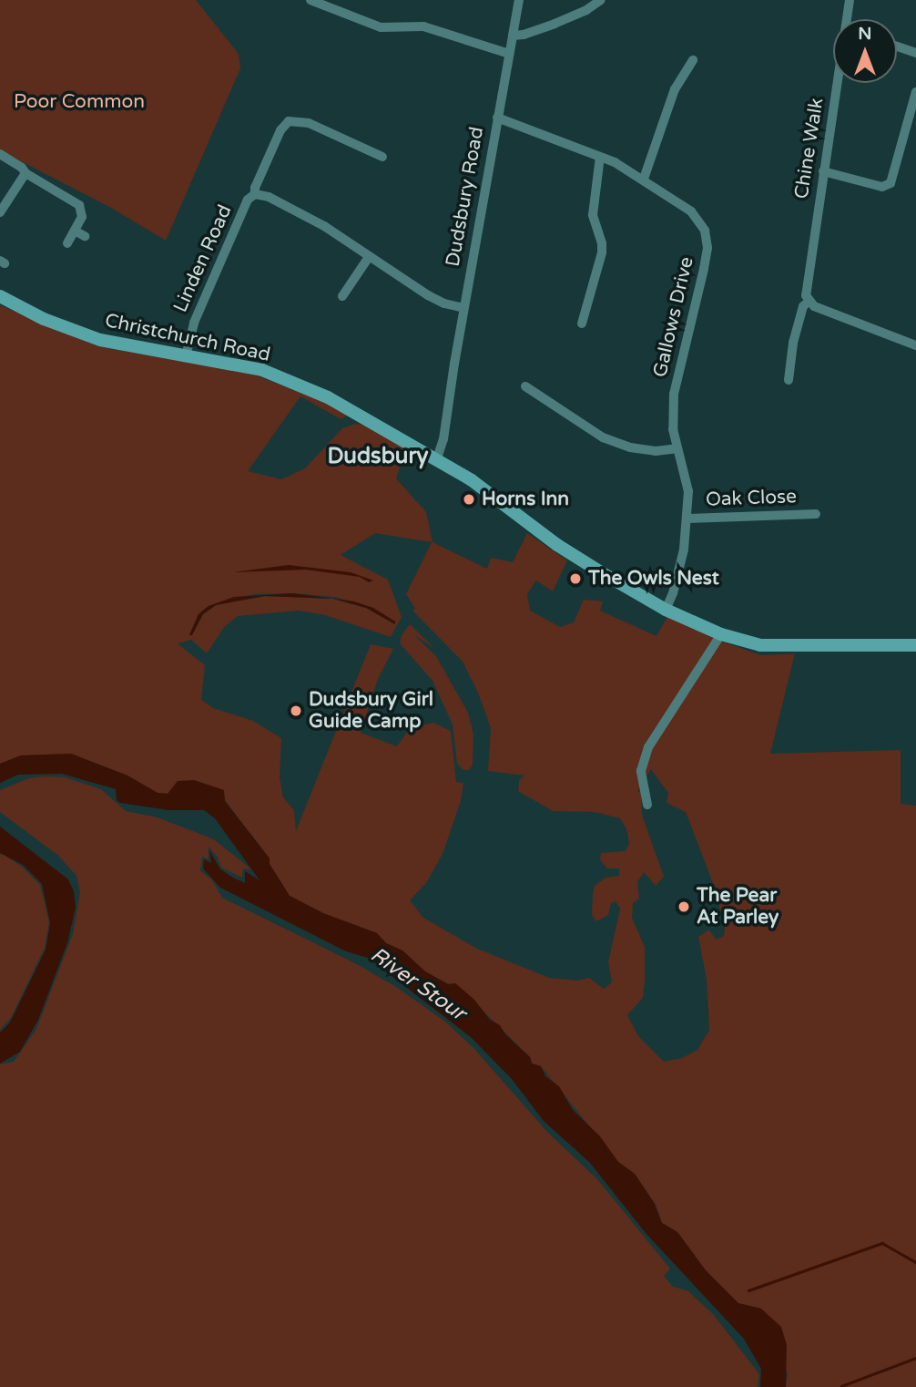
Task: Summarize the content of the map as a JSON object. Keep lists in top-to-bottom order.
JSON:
{
  "streets": {
    "main road": ["Christchurch Road"],
    "street": [
      "Chine Walk",
      "Dudsbury Road",
      "Linden Road",
      "Gallows Drive",
      "Oak Close"
    ]
  },
  "crossings": [
    ["Dudsbury Road", "Linden Road"],
    ["Dudsbury Road", "Gallows Drive"],
    ["Dudsbury Road", "Christchurch Road"],
    ["Linden Road", "Christchurch Road"],
    ["Gallows Drive", "Christchurch Road"],
    ["Gallows Drive", "Oak Close"]
  ],
  "districts": ["Dudsbury"],
  "water": ["River Stour"],
  "parks": ["Poor Common"],
  "places": [
    "Horns Inn",
    "The Owls Nest",
    "Dudsbury Girl Guide Camp",
    "The Pear At Parley"
  ],
  "north": "top"
}
